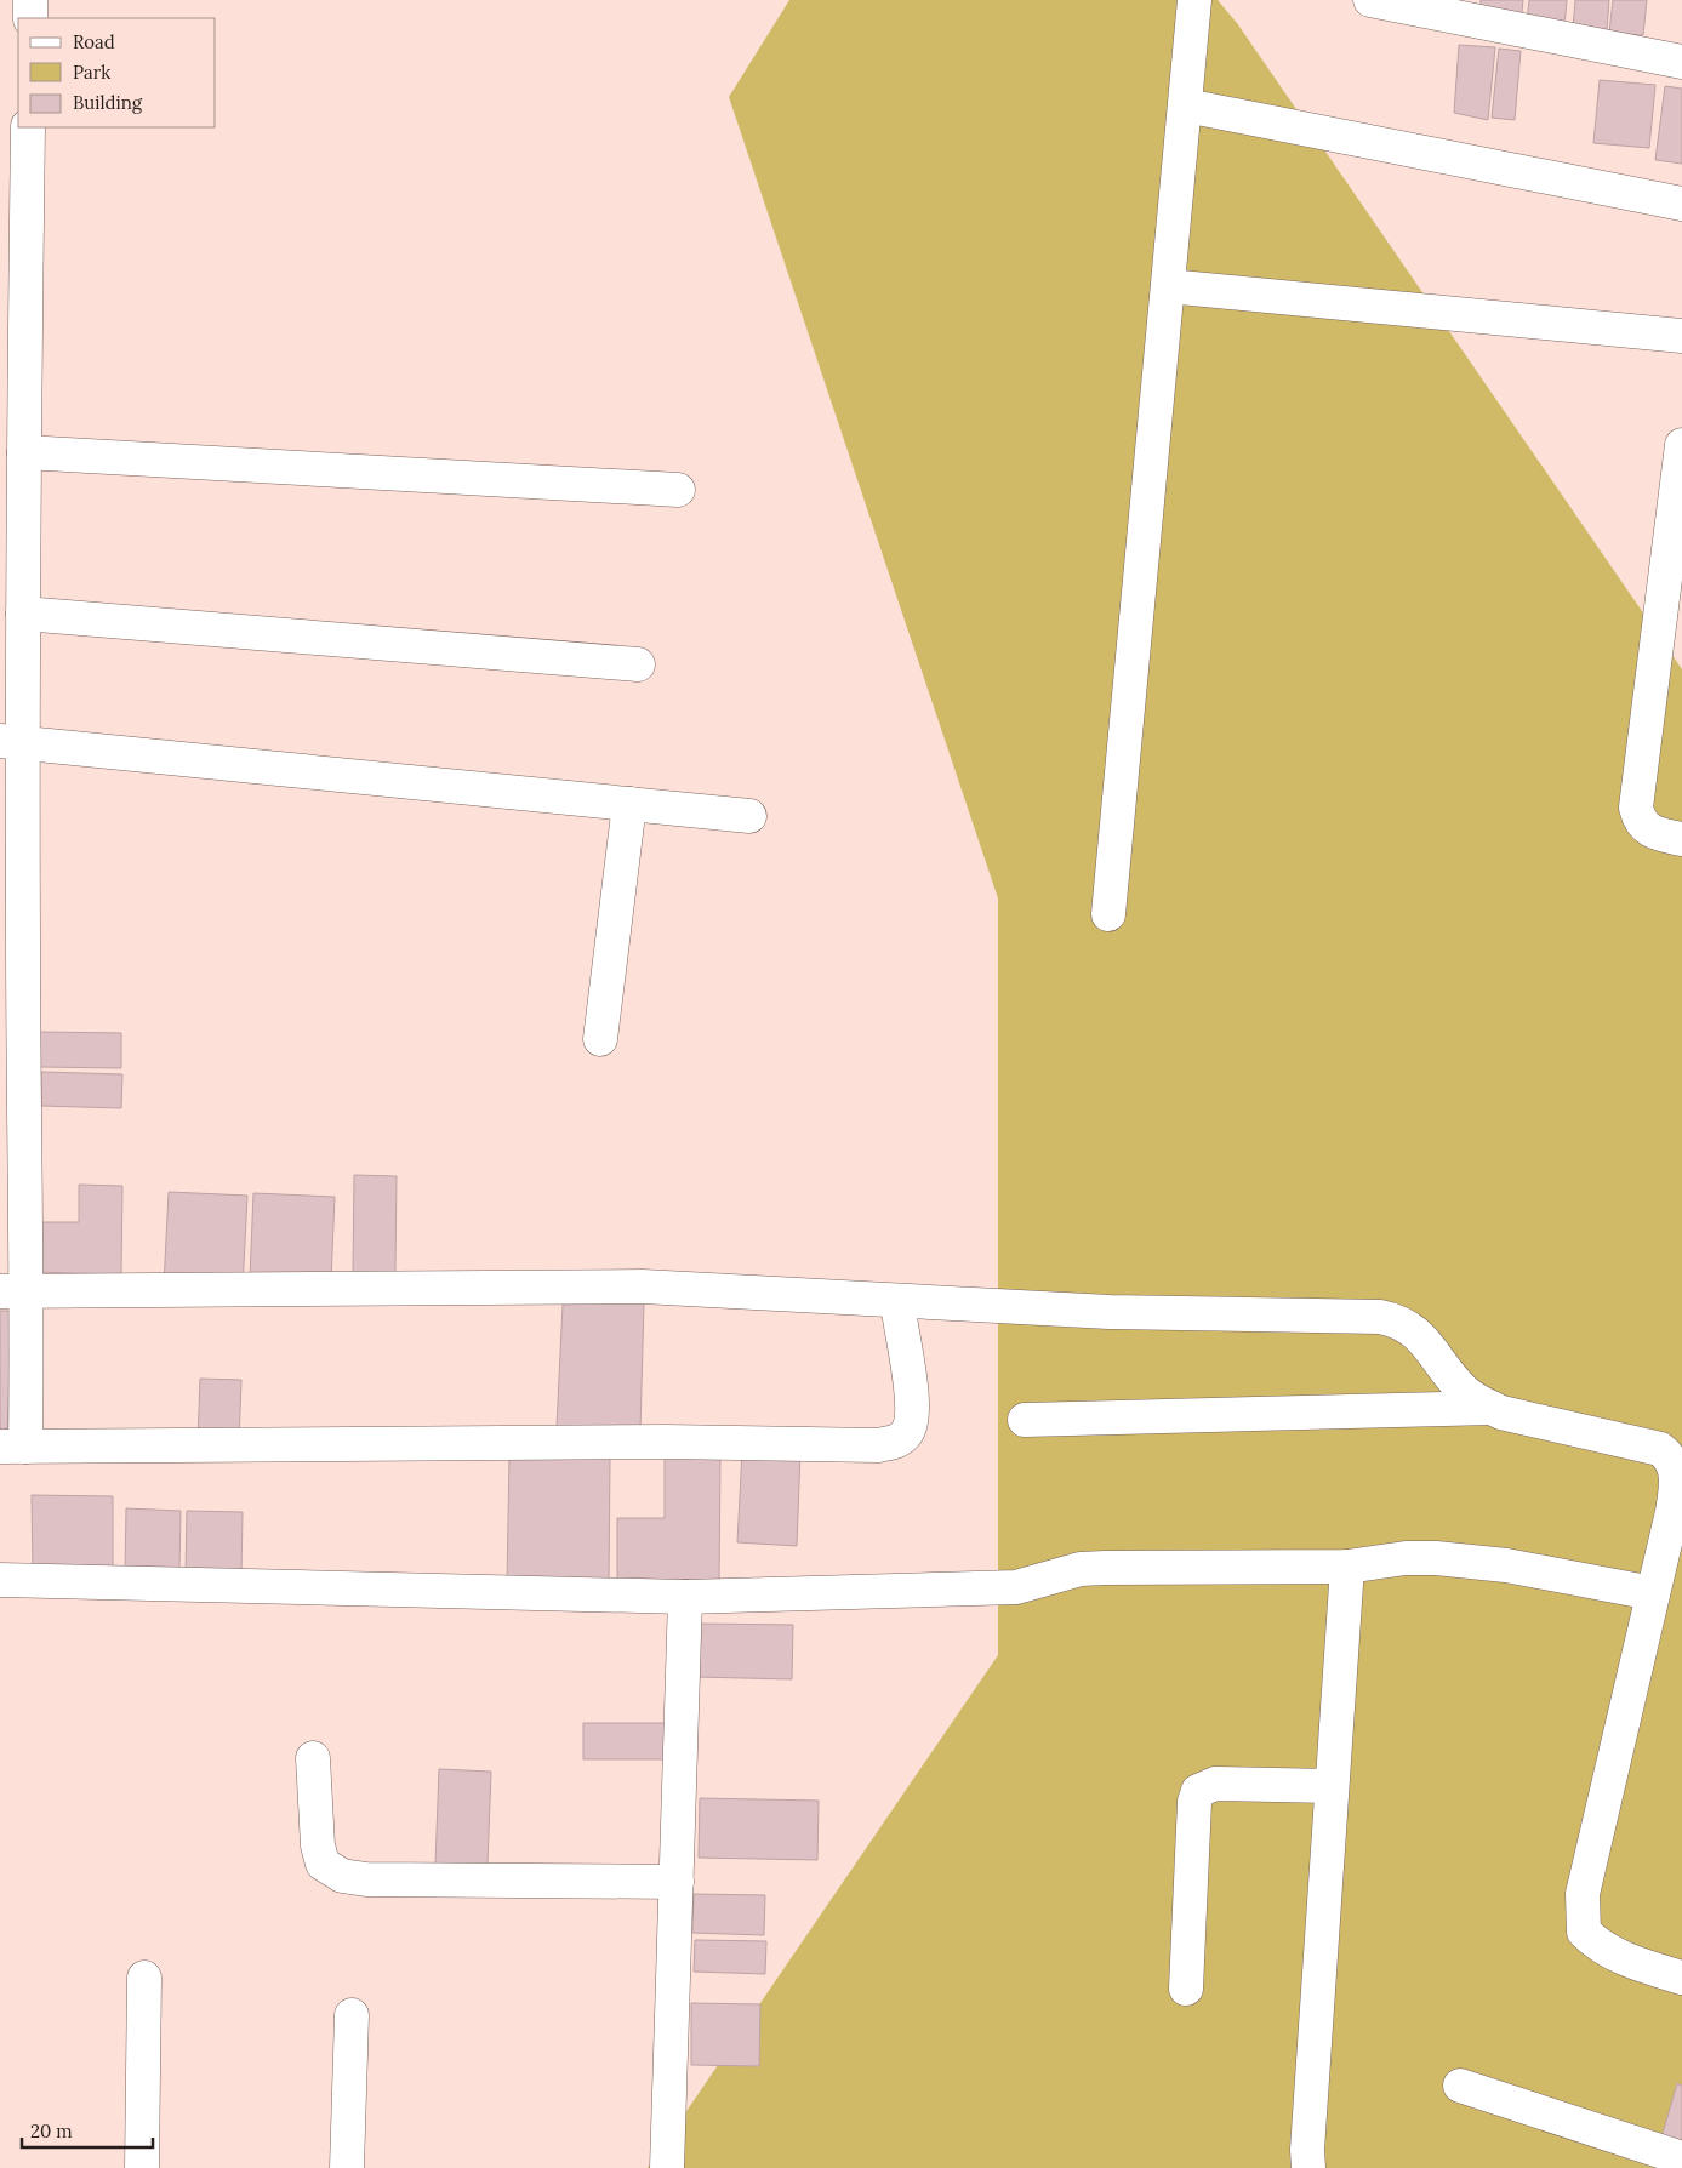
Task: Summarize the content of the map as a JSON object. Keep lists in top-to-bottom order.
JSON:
{
  "legend": ["Road", "Park", "Building"],
  "scale_bar": "20 m"
}
